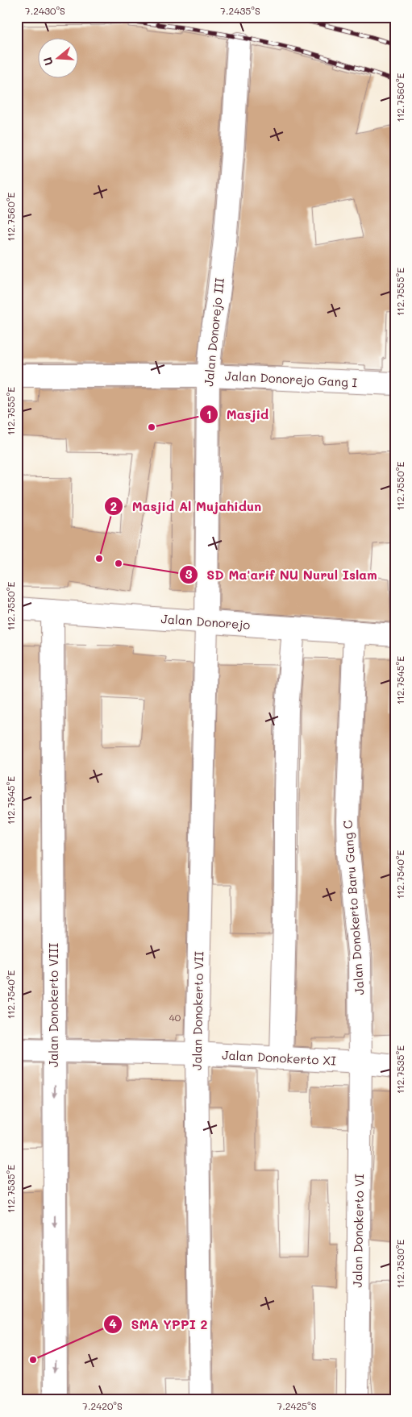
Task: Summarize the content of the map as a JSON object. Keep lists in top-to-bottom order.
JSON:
{
  "streets": {
    "street": [
      "Jalan Donorejo III",
      "Jalan Donorejo Gang I",
      "Jalan Donorejo",
      "Jalan Donokerto Baru Gang C",
      "Jalan Donokerto VIII",
      "Jalan Donokerto VII",
      "Jalan Donokerto XI",
      "Jalan Donokerto VI"
    ]
  },
  "crossings": [
    ["Jalan Donorejo III", "Jalan Donorejo Gang I"],
    ["Jalan Donorejo III", "Jalan Donorejo"],
    ["Jalan Donorejo III", "Jalan Donokerto VII"],
    ["Jalan Donorejo", "Jalan Donokerto Baru Gang C"],
    ["Jalan Donorejo", "Jalan Donokerto VIII"],
    ["Jalan Donorejo", "Jalan Donokerto VII"],
    ["Jalan Donokerto Baru Gang C", "Jalan Donokerto XI"],
    ["Jalan Donokerto Baru Gang C", "Jalan Donokerto VI"],
    ["Jalan Donokerto VIII", "Jalan Donokerto XI"],
    ["Jalan Donokerto VII", "Jalan Donokerto XI"],
    ["Jalan Donokerto XI", "Jalan Donokerto VI"]
  ],
  "one_way": ["Jalan Donokerto VIII"],
  "places": [
    "Masjid",
    "Masjid Al Mujahidun",
    "SD Ma'arif NU Nurul Islam",
    "SMA YPPI 2"
  ],
  "house_numbers": ["40"],
  "north": "left",
  "coordinates": [
    "7.2430°S",
    "7.2435°S",
    "112.7560°E",
    "112.7555°E",
    "112.7550°E",
    "112.7545°E",
    "112.7540°E",
    "112.7535°E",
    "112.7530°E",
    "7.2420°S",
    "7.2425°S"
  ]
}
